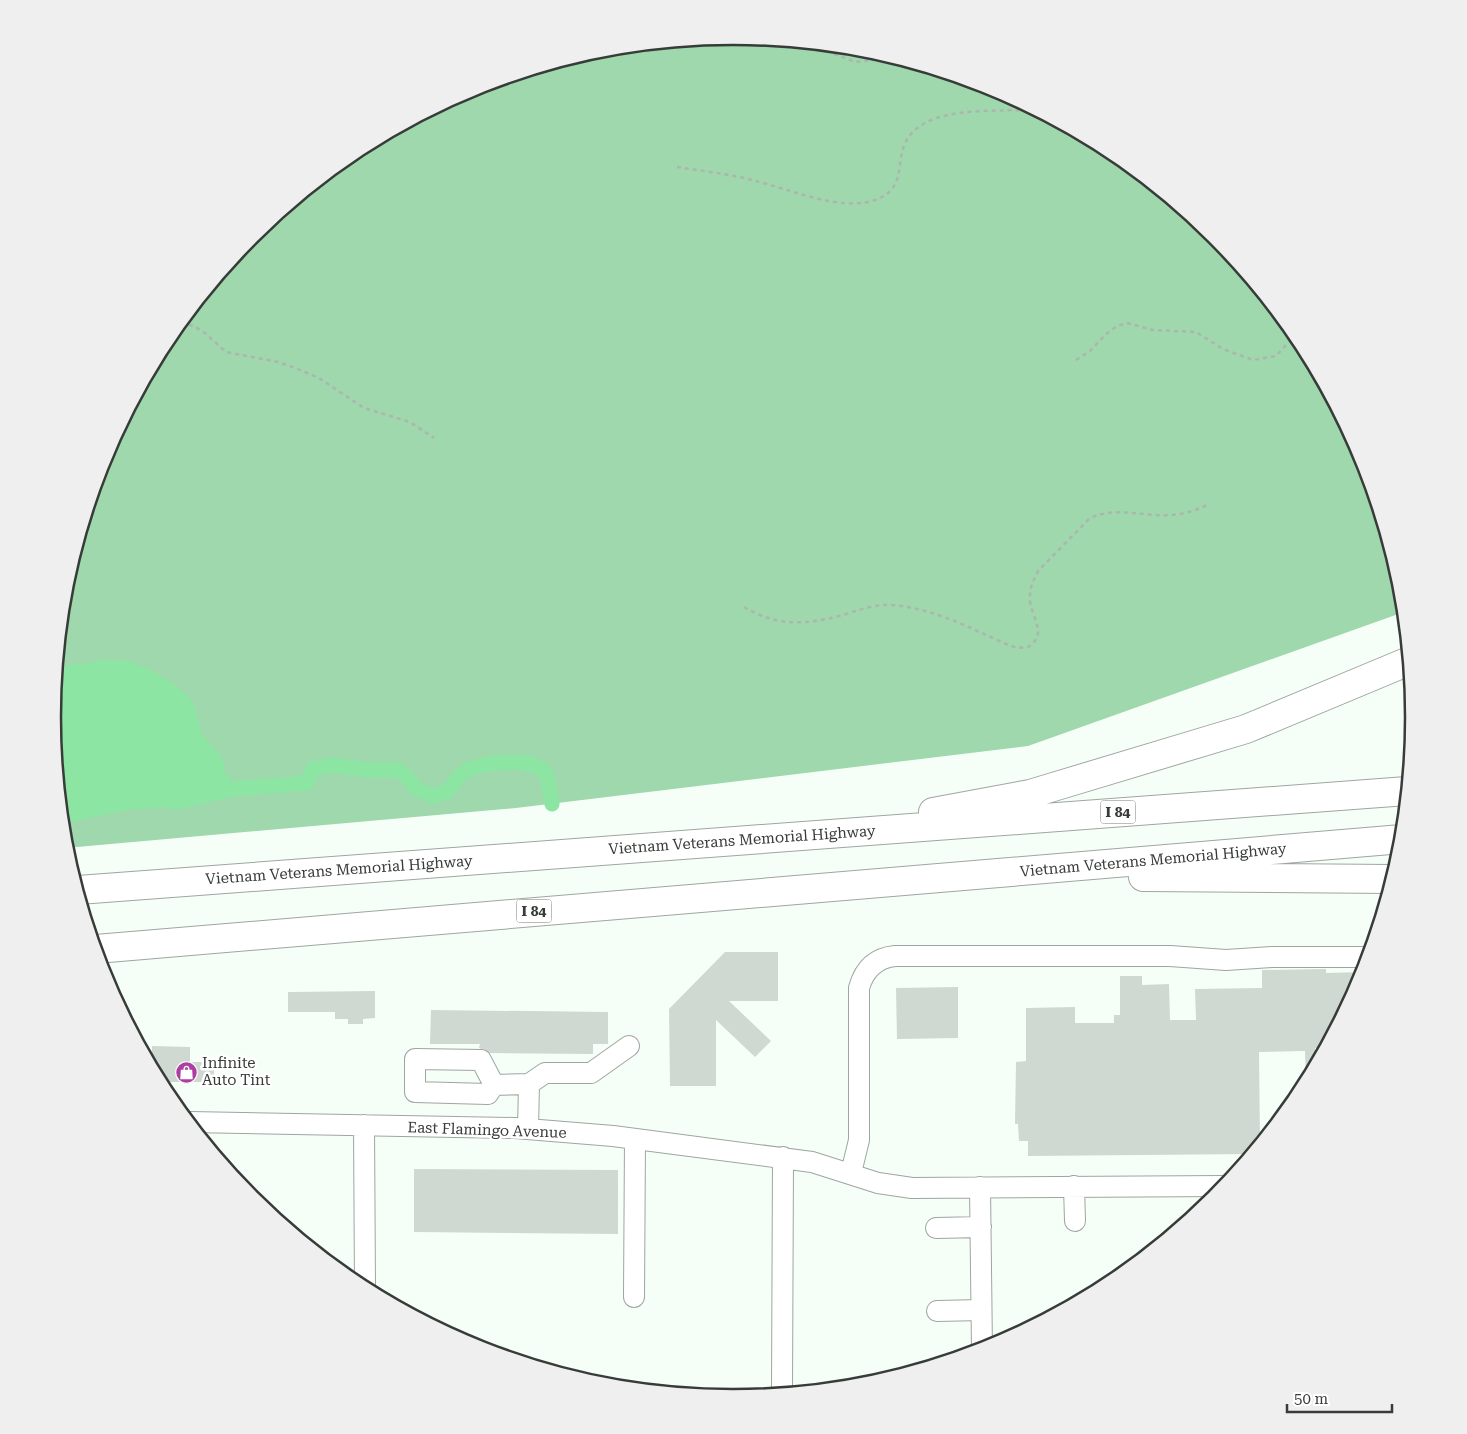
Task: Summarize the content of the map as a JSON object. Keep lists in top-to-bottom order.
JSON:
{
  "streets": {
    "highway": ["I 84", "Vietnam Veterans Memorial Highway"],
    "street": ["East Flamingo Avenue"]
  },
  "places": {
    "shop": ["Infinite Auto Tint"]
  },
  "scale_bar": "50 m"
}
